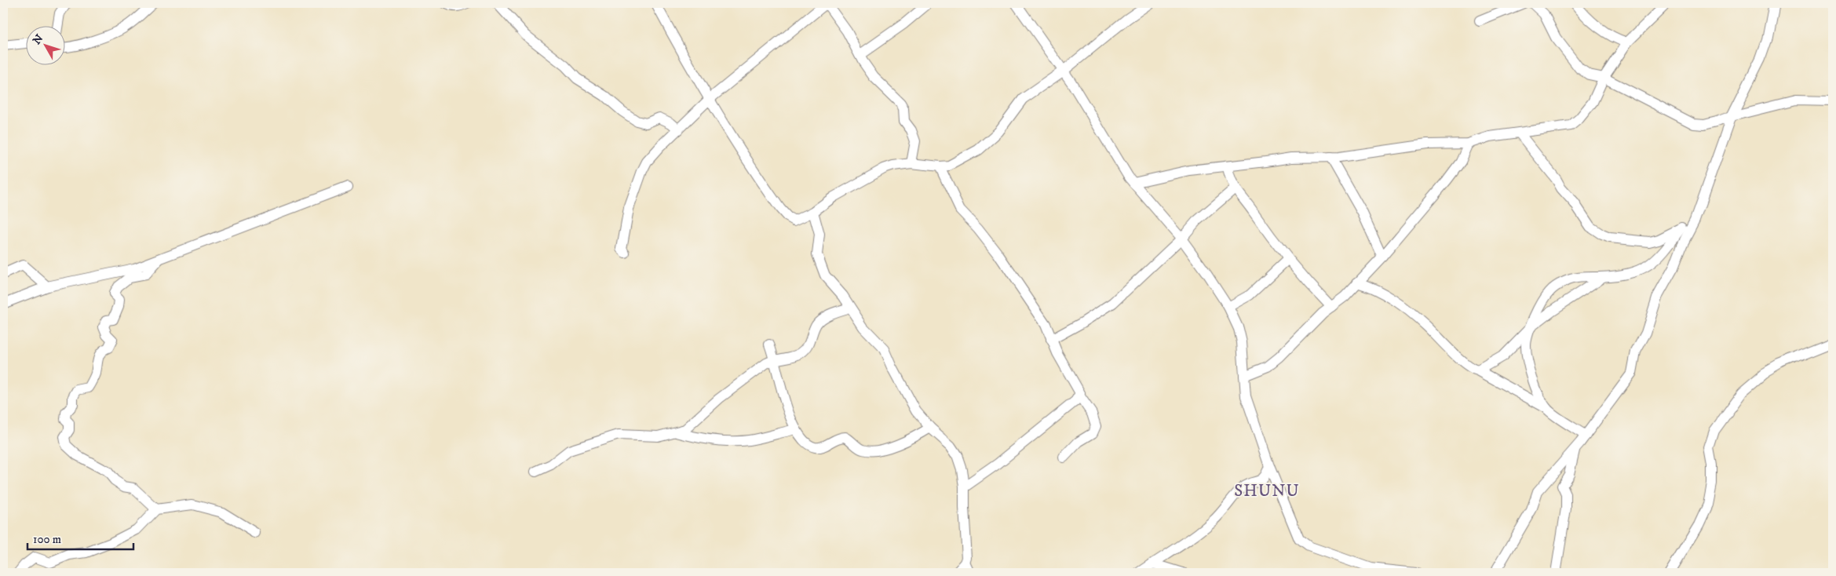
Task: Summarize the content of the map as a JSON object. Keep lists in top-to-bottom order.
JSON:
{
  "districts": ["SHUNU"],
  "scale_bar": "100 m",
  "north": "top left"
}
